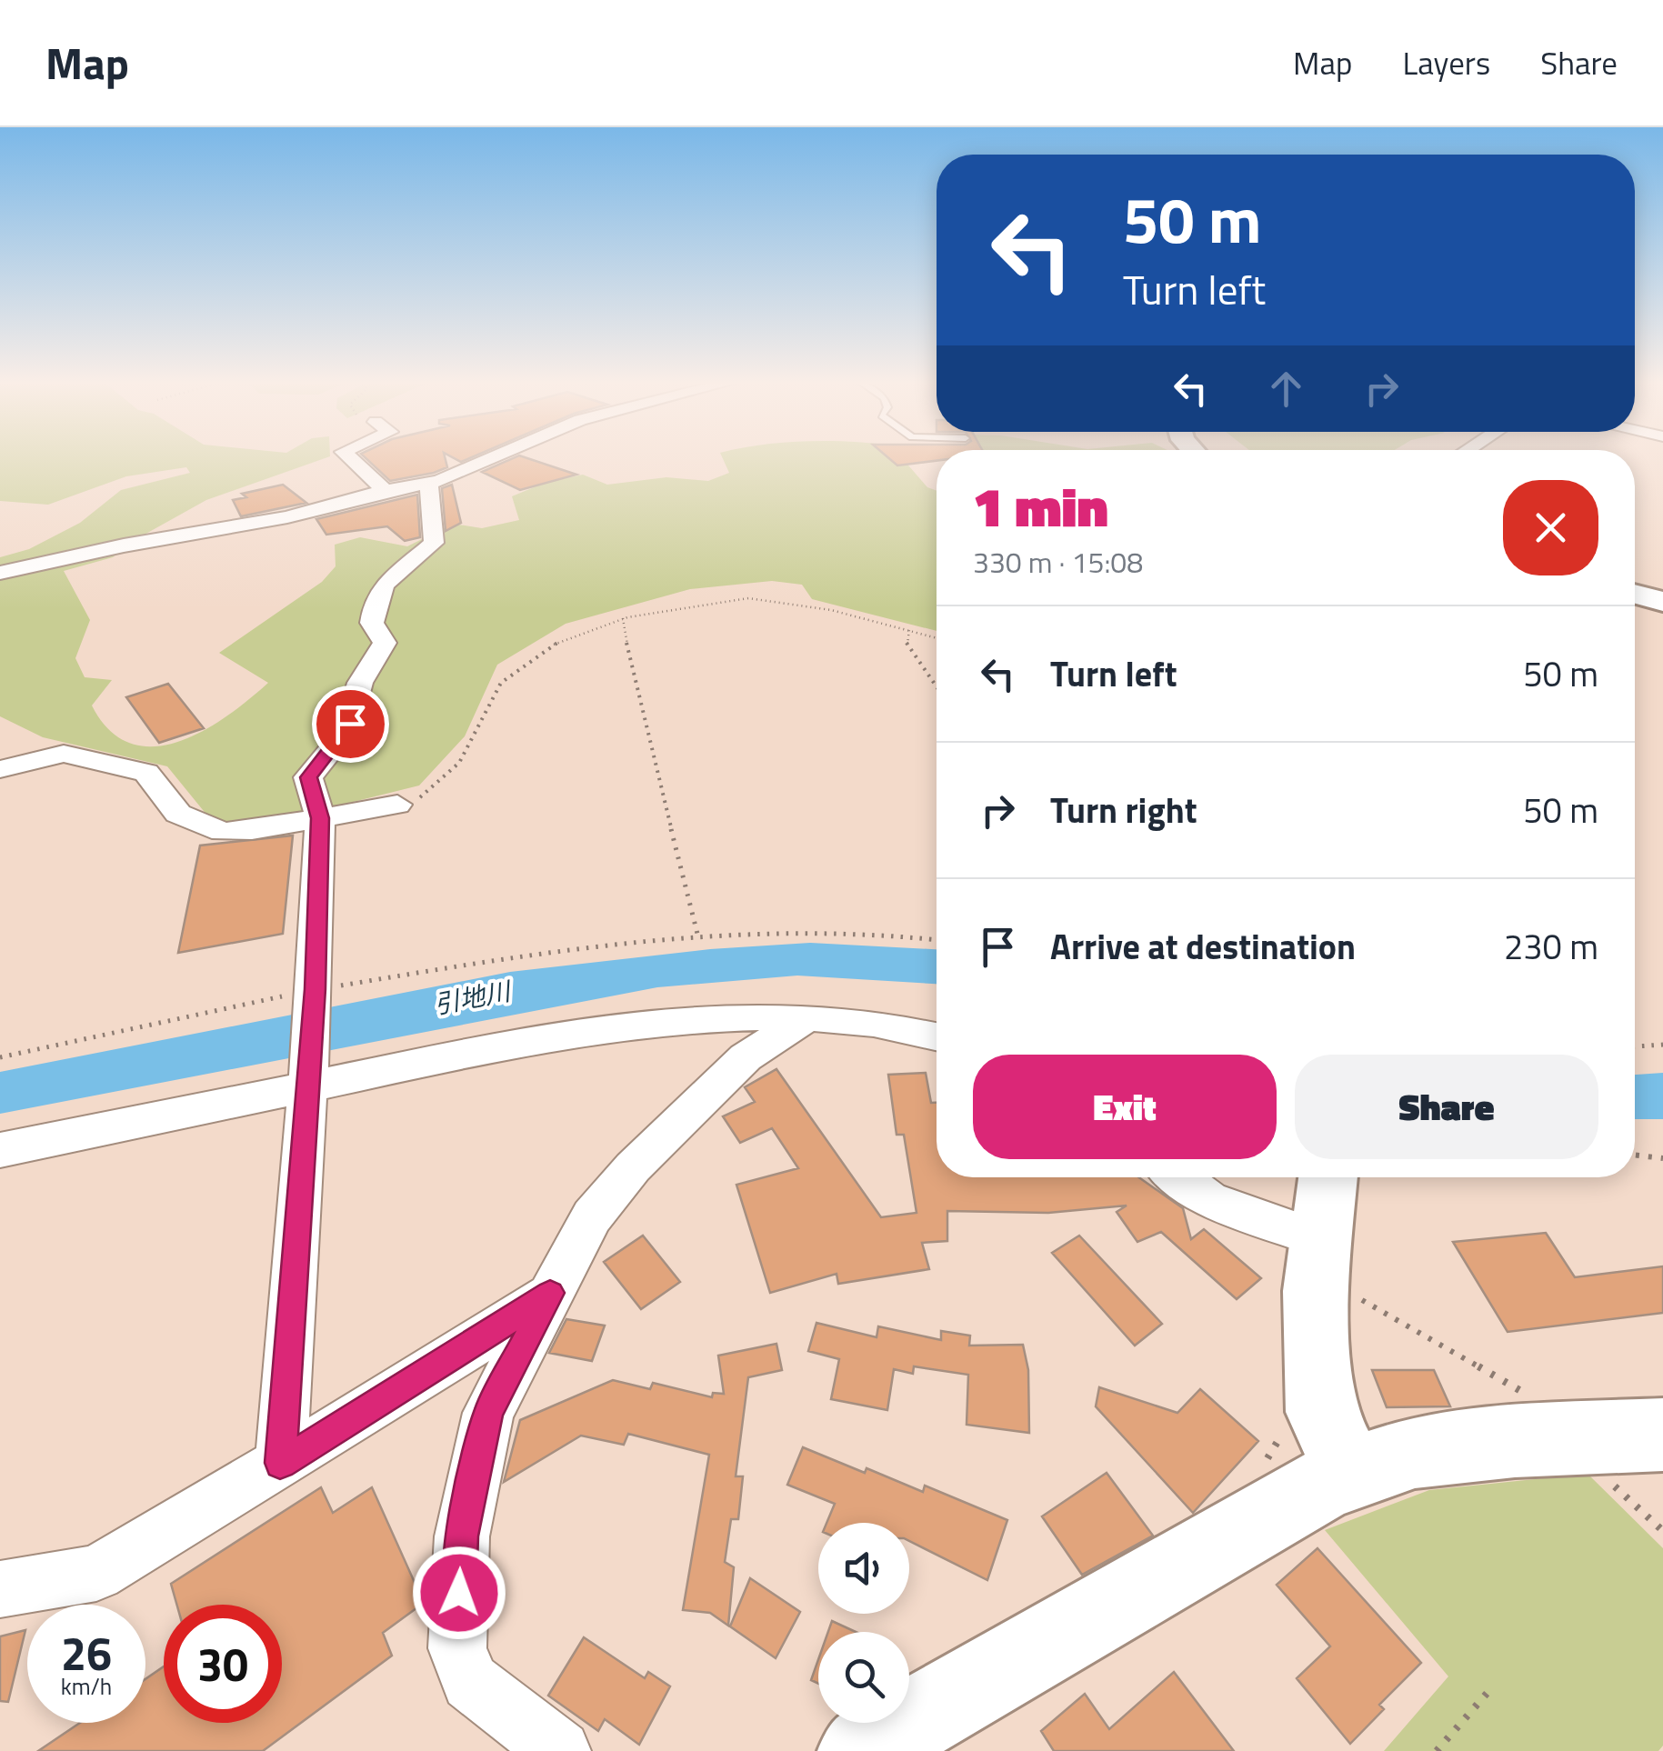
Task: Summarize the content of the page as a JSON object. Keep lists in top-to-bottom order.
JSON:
{
  "water": ["引地川"],
  "page": {
    "header": "Map",
    "nav": ["Map", "Layers", "Share"],
    "turn": ["50 m", "Turn left"],
    "heading": ["1 min", "330 m · 15:08"],
    "list": [
      {
        "name": "Turn left",
        "value": "50 m"
      },
      {
        "name": "Turn right",
        "value": "50 m"
      },
      {
        "name": "Arrive at destination",
        "value": "230 m"
      }
    ],
    "buttons": ["Exit", "Share"],
    "speed": "26 km/h",
    "limit": "30"
  }
}
